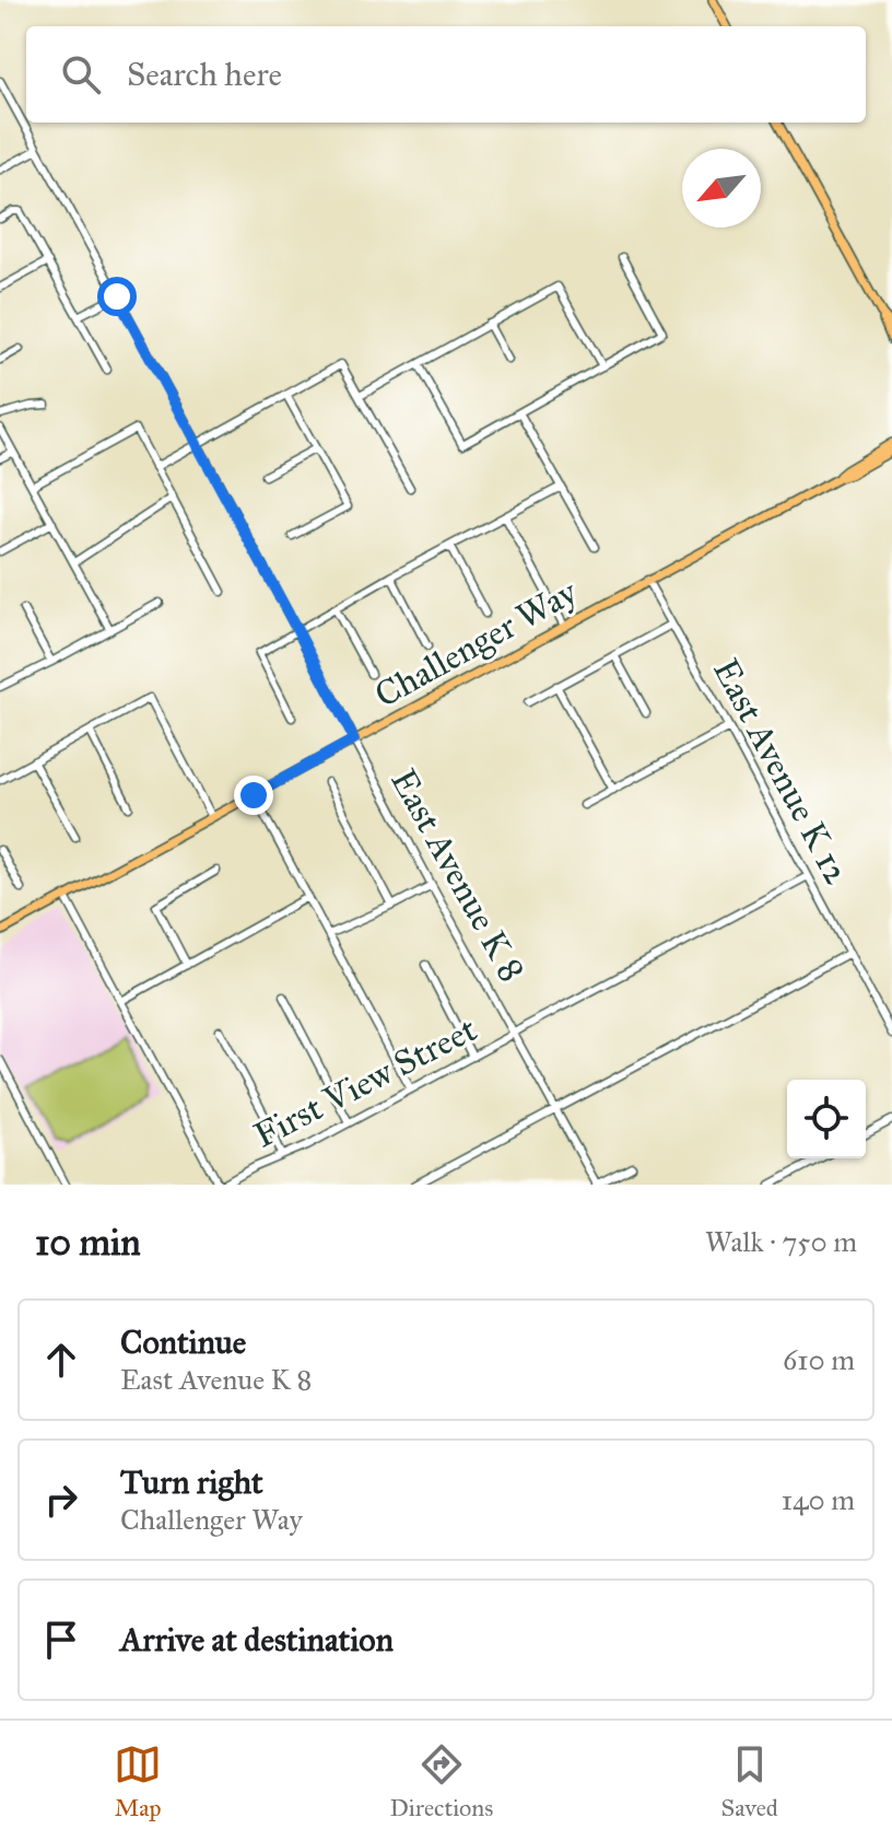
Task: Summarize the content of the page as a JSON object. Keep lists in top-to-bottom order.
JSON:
{
  "streets": {
    "main road": ["Challenger Way"],
    "street": ["East Avenue K 12", "East Avenue K 8", "First View Street"]
  },
  "crossings": [
    ["Challenger Way", "East Avenue K 12"],
    ["Challenger Way", "East Avenue K 8"],
    ["East Avenue K 12", "First View Street"],
    ["East Avenue K 8", "First View Street"]
  ],
  "north": "bottom left",
  "page": {
    "search": "Search here",
    "heading": ["10 min", "Walk · 750 m"],
    "list": [
      ["Continue", "East Avenue K 8", "610 m"],
      ["Turn right", "Challenger Way", "140 m"],
      "Arrive at destination"
    ],
    "nav": ["Map", "Directions", "Saved"]
  }
}
